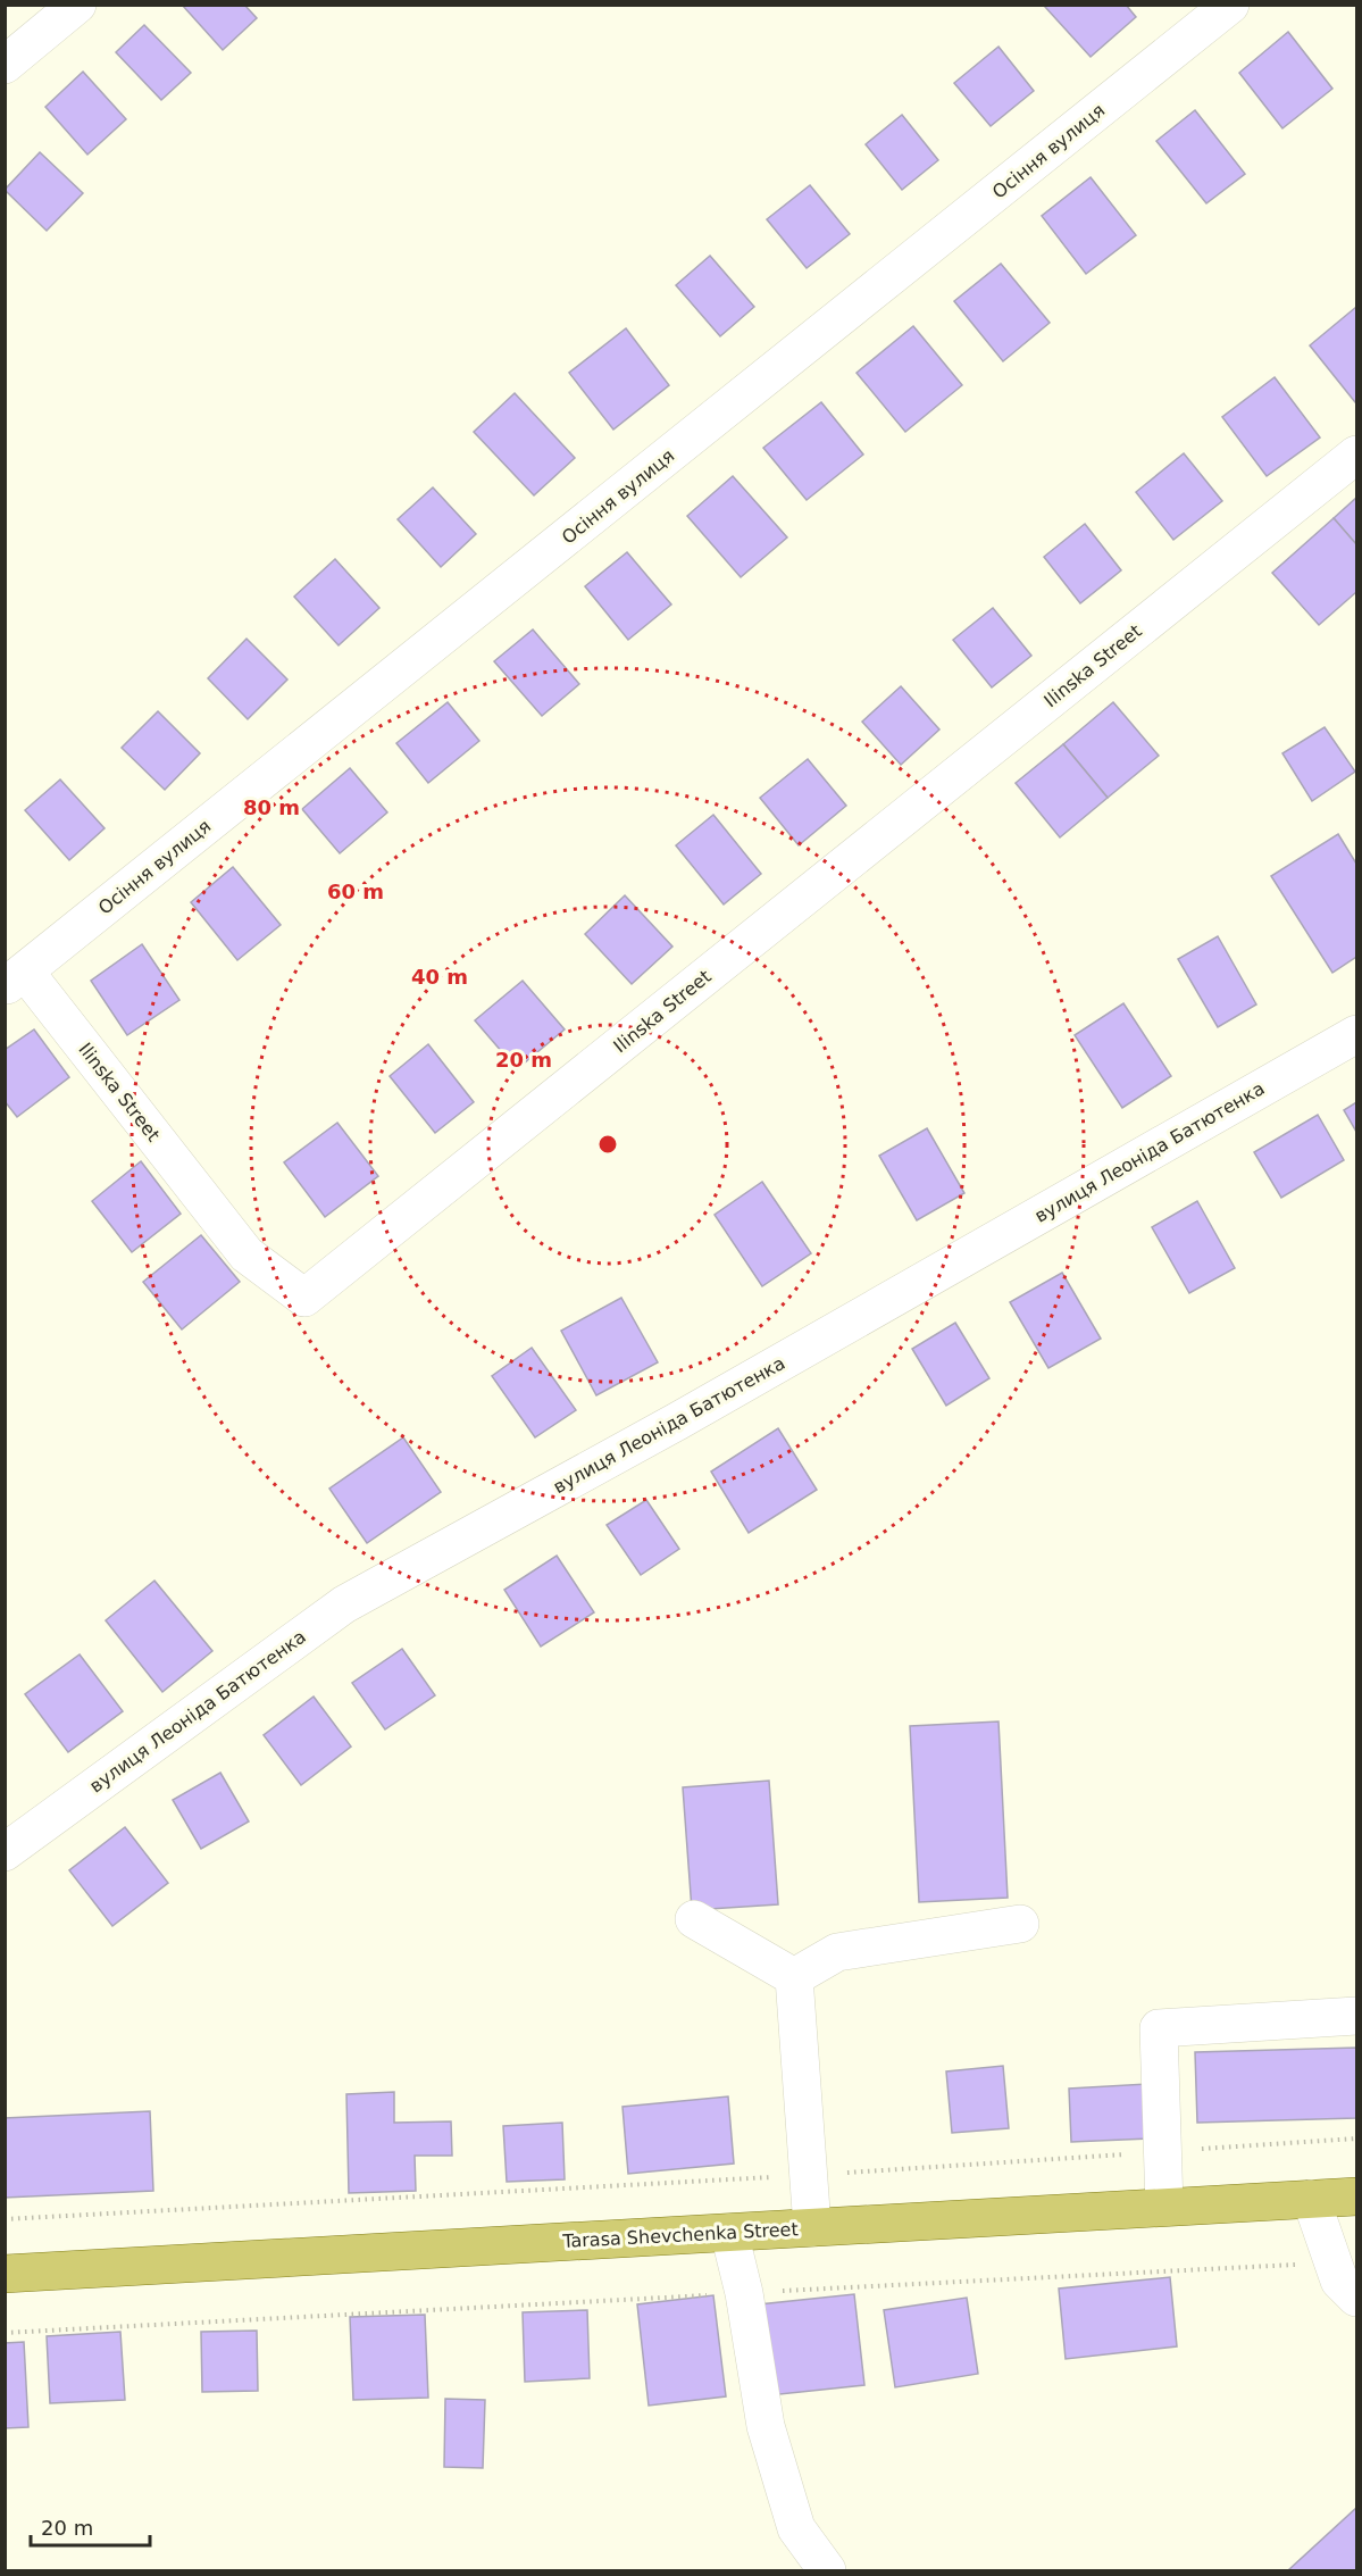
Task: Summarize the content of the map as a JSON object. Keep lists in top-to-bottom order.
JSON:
{
  "streets": {
    "main road": ["Tarasa Shevchenka Street"],
    "street": ["Осіння вулиця", "Ilinska Street", "вулиця Леоніда Батютенка"]
  },
  "crossings": [
    ["Осіння вулиця", "Ilinska Street"]
  ],
  "scale_bar": "20 m",
  "rings": [
    "80 m",
    "60 m",
    "40 m",
    "20 m"
  ]
}
